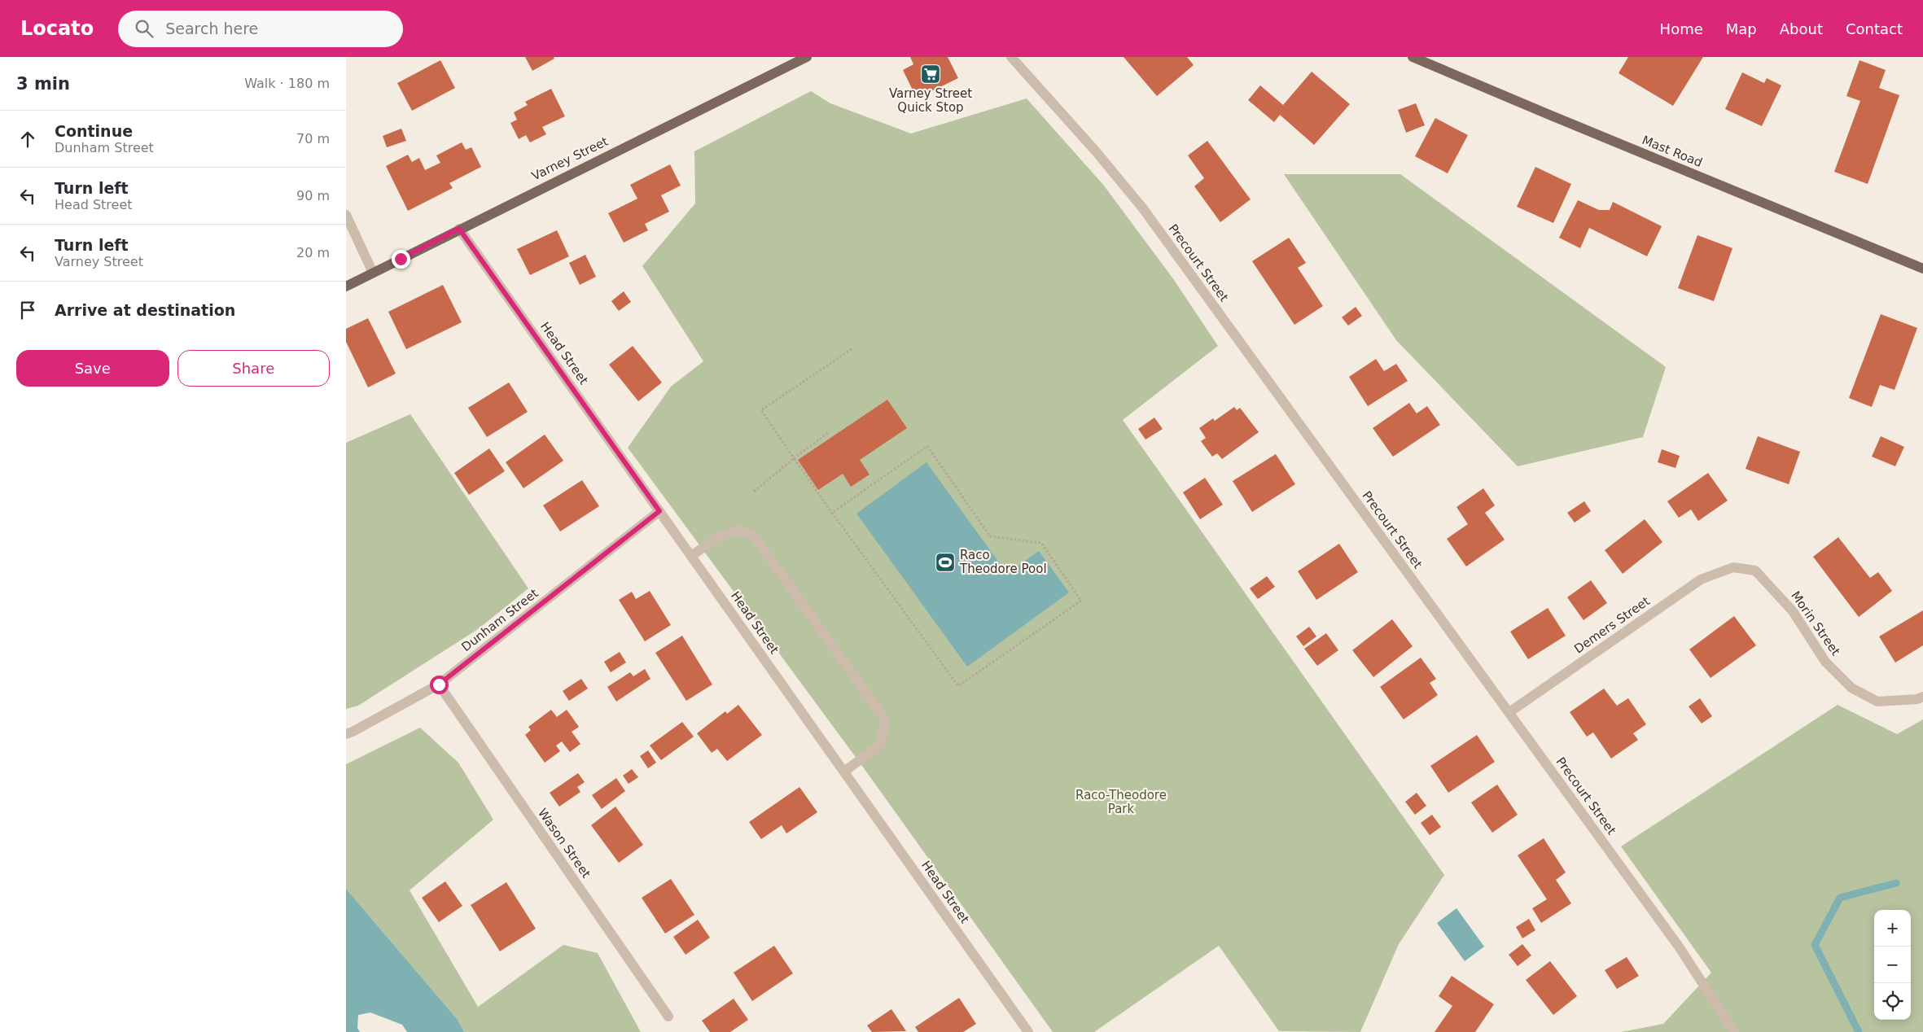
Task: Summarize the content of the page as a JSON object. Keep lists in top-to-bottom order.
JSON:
{
  "streets": {
    "main road": ["Mast Road", "Varney Street"],
    "street": [
      "Precourt Street",
      "Head Street",
      "Dunham Street",
      "Morin Street",
      "Demers Street",
      "Wason Street"
    ]
  },
  "crossings": [
    ["Varney Street", "Head Street"],
    ["Precourt Street", "Demers Street"],
    ["Head Street", "Dunham Street"],
    ["Dunham Street", "Wason Street"],
    ["Morin Street", "Demers Street"]
  ],
  "parks": ["Raco-Theodore Park"],
  "places": {
    "supermarket": ["Varney Street Quick Stop"],
    "sports": ["Raco Theodore Pool"]
  },
  "page": {
    "header": "Locato",
    "search": "Search here",
    "nav": [
      "Home",
      "Map",
      "About",
      "Contact"
    ],
    "heading": ["3 min", "Walk · 180 m"],
    "list": [
      ["Continue", "Dunham Street", "70 m"],
      ["Turn left", "Head Street", "90 m"],
      ["Turn left", "Varney Street", "20 m"],
      "Arrive at destination"
    ],
    "buttons": ["Save", "Share"],
    "map_buttons": ["+", "−"]
  }
}
